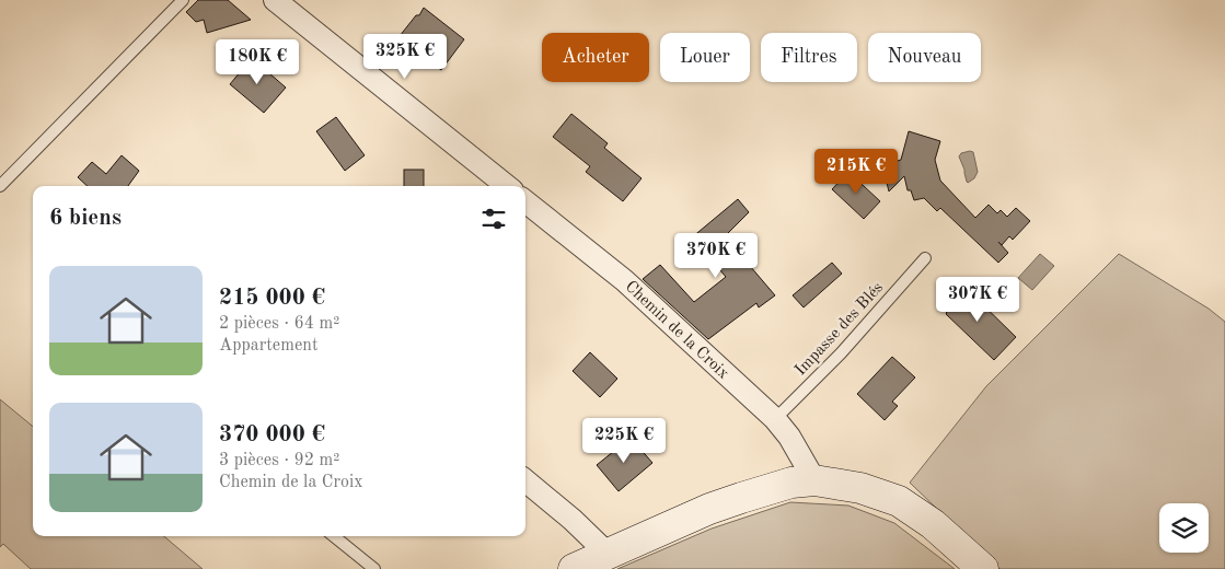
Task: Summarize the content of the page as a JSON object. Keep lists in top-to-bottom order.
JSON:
{
  "streets": {
    "street": ["Chemin de la Croix"],
    "lane": ["Impasse des Blés"]
  },
  "crossings": [
    ["Impasse des Blés", "Chemin de la Croix"]
  ],
  "page": {
    "chip": [
      "Acheter",
      "Louer",
      "Filtres",
      "Nouveau"
    ],
    "price": [
      "325K €",
      "180K €",
      "215K €",
      "370K €",
      "307K €",
      "225K €"
    ],
    "heading": "6 biens",
    "list": [
      {
        "name": "215 000 €",
        "note": "2 pièces · 64 m² · Appartement"
      },
      {
        "name": "370 000 €",
        "note": "3 pièces · 92 m² · Chemin de la Croix"
      }
    ]
  }
}
